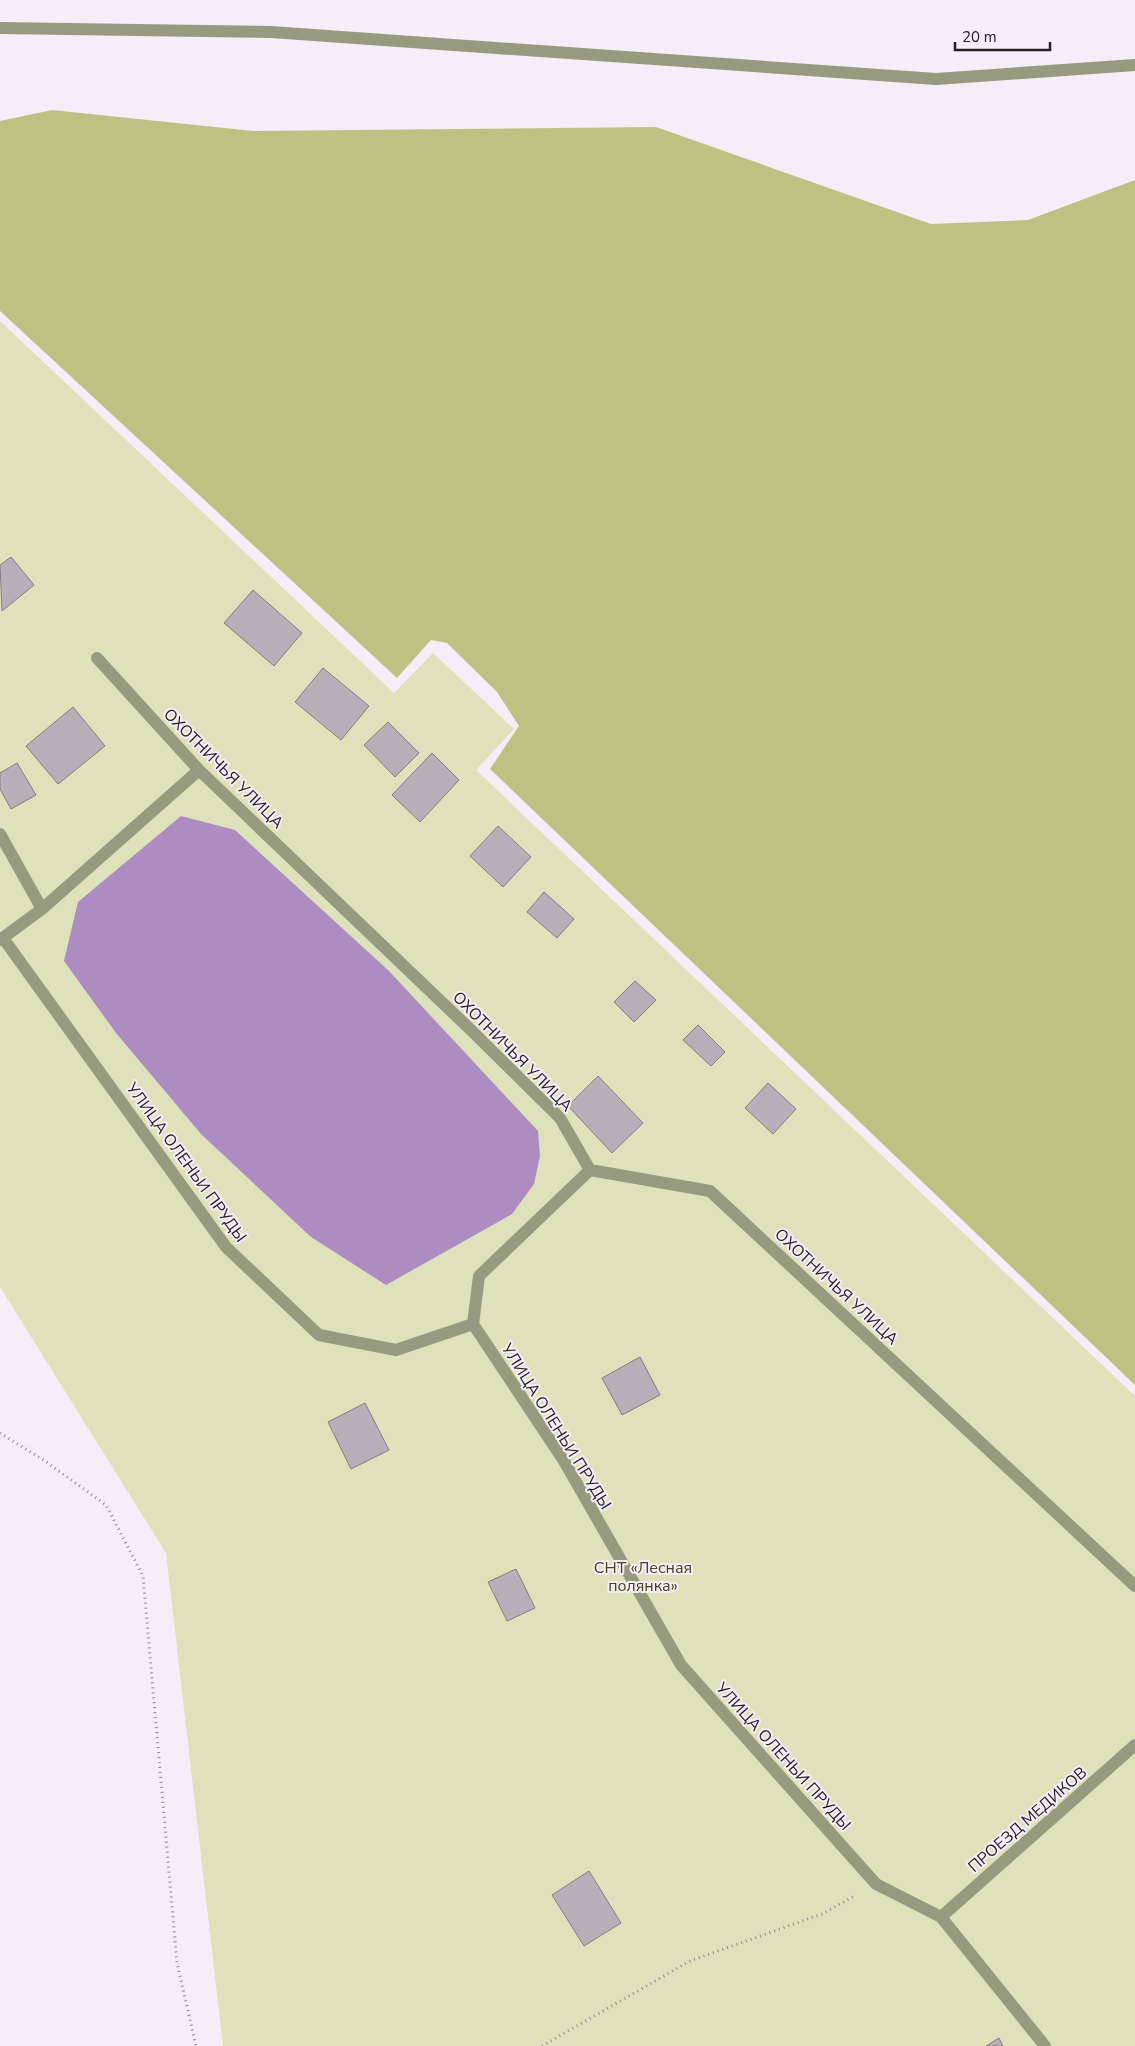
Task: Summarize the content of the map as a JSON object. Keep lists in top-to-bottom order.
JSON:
{
  "streets": {
    "street": ["ОХОТНИЧЬЯ УЛИЦА", "УЛИЦА ОЛЕНЬИ ПРУДЫ", "ПРОЕЗД МЕДИКОВ"]
  },
  "crossings": [
    ["УЛИЦА ОЛЕНЬИ ПРУДЫ", "ПРОЕЗД МЕДИКОВ"]
  ],
  "parks": ["СНТ «Лесная полянка»"],
  "scale_bar": "20 m"
}
